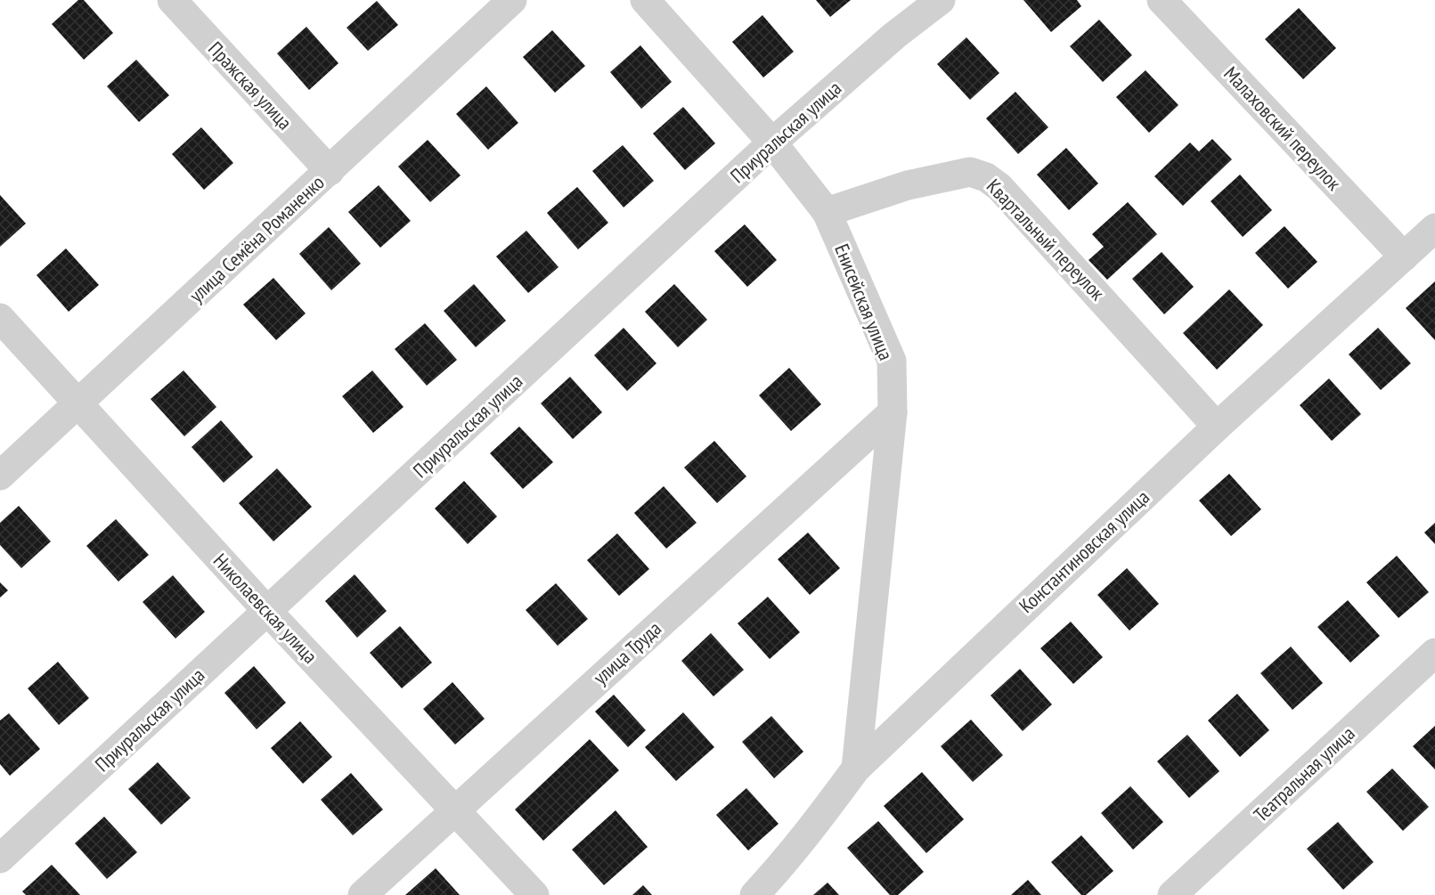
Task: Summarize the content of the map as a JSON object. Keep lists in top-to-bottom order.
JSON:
{
  "streets": {
    "street": [
      "Пражская улица",
      "Малаховский переулок",
      "Приуральская улица",
      "улица Семёна Романенко",
      "Квартальный переулок",
      "Енисейская улица",
      "Константиновская улица",
      "Николаевская улица",
      "улица Труда",
      "Театральная улица"
    ]
  },
  "crossings": [
    ["Пражская улица", "улица Семёна Романенко"],
    ["Малаховский переулок", "Константиновская улица"],
    ["Приуральская улица", "Енисейская улица"],
    ["Приуральская улица", "Николаевская улица"],
    ["улица Семёна Романенко", "Николаевская улица"],
    ["Квартальный переулок", "Енисейская улица"],
    ["Квартальный переулок", "Константиновская улица"],
    ["Енисейская улица", "Константиновская улица"],
    ["Енисейская улица", "улица Труда"],
    ["Николаевская улица", "улица Труда"]
  ]
}
